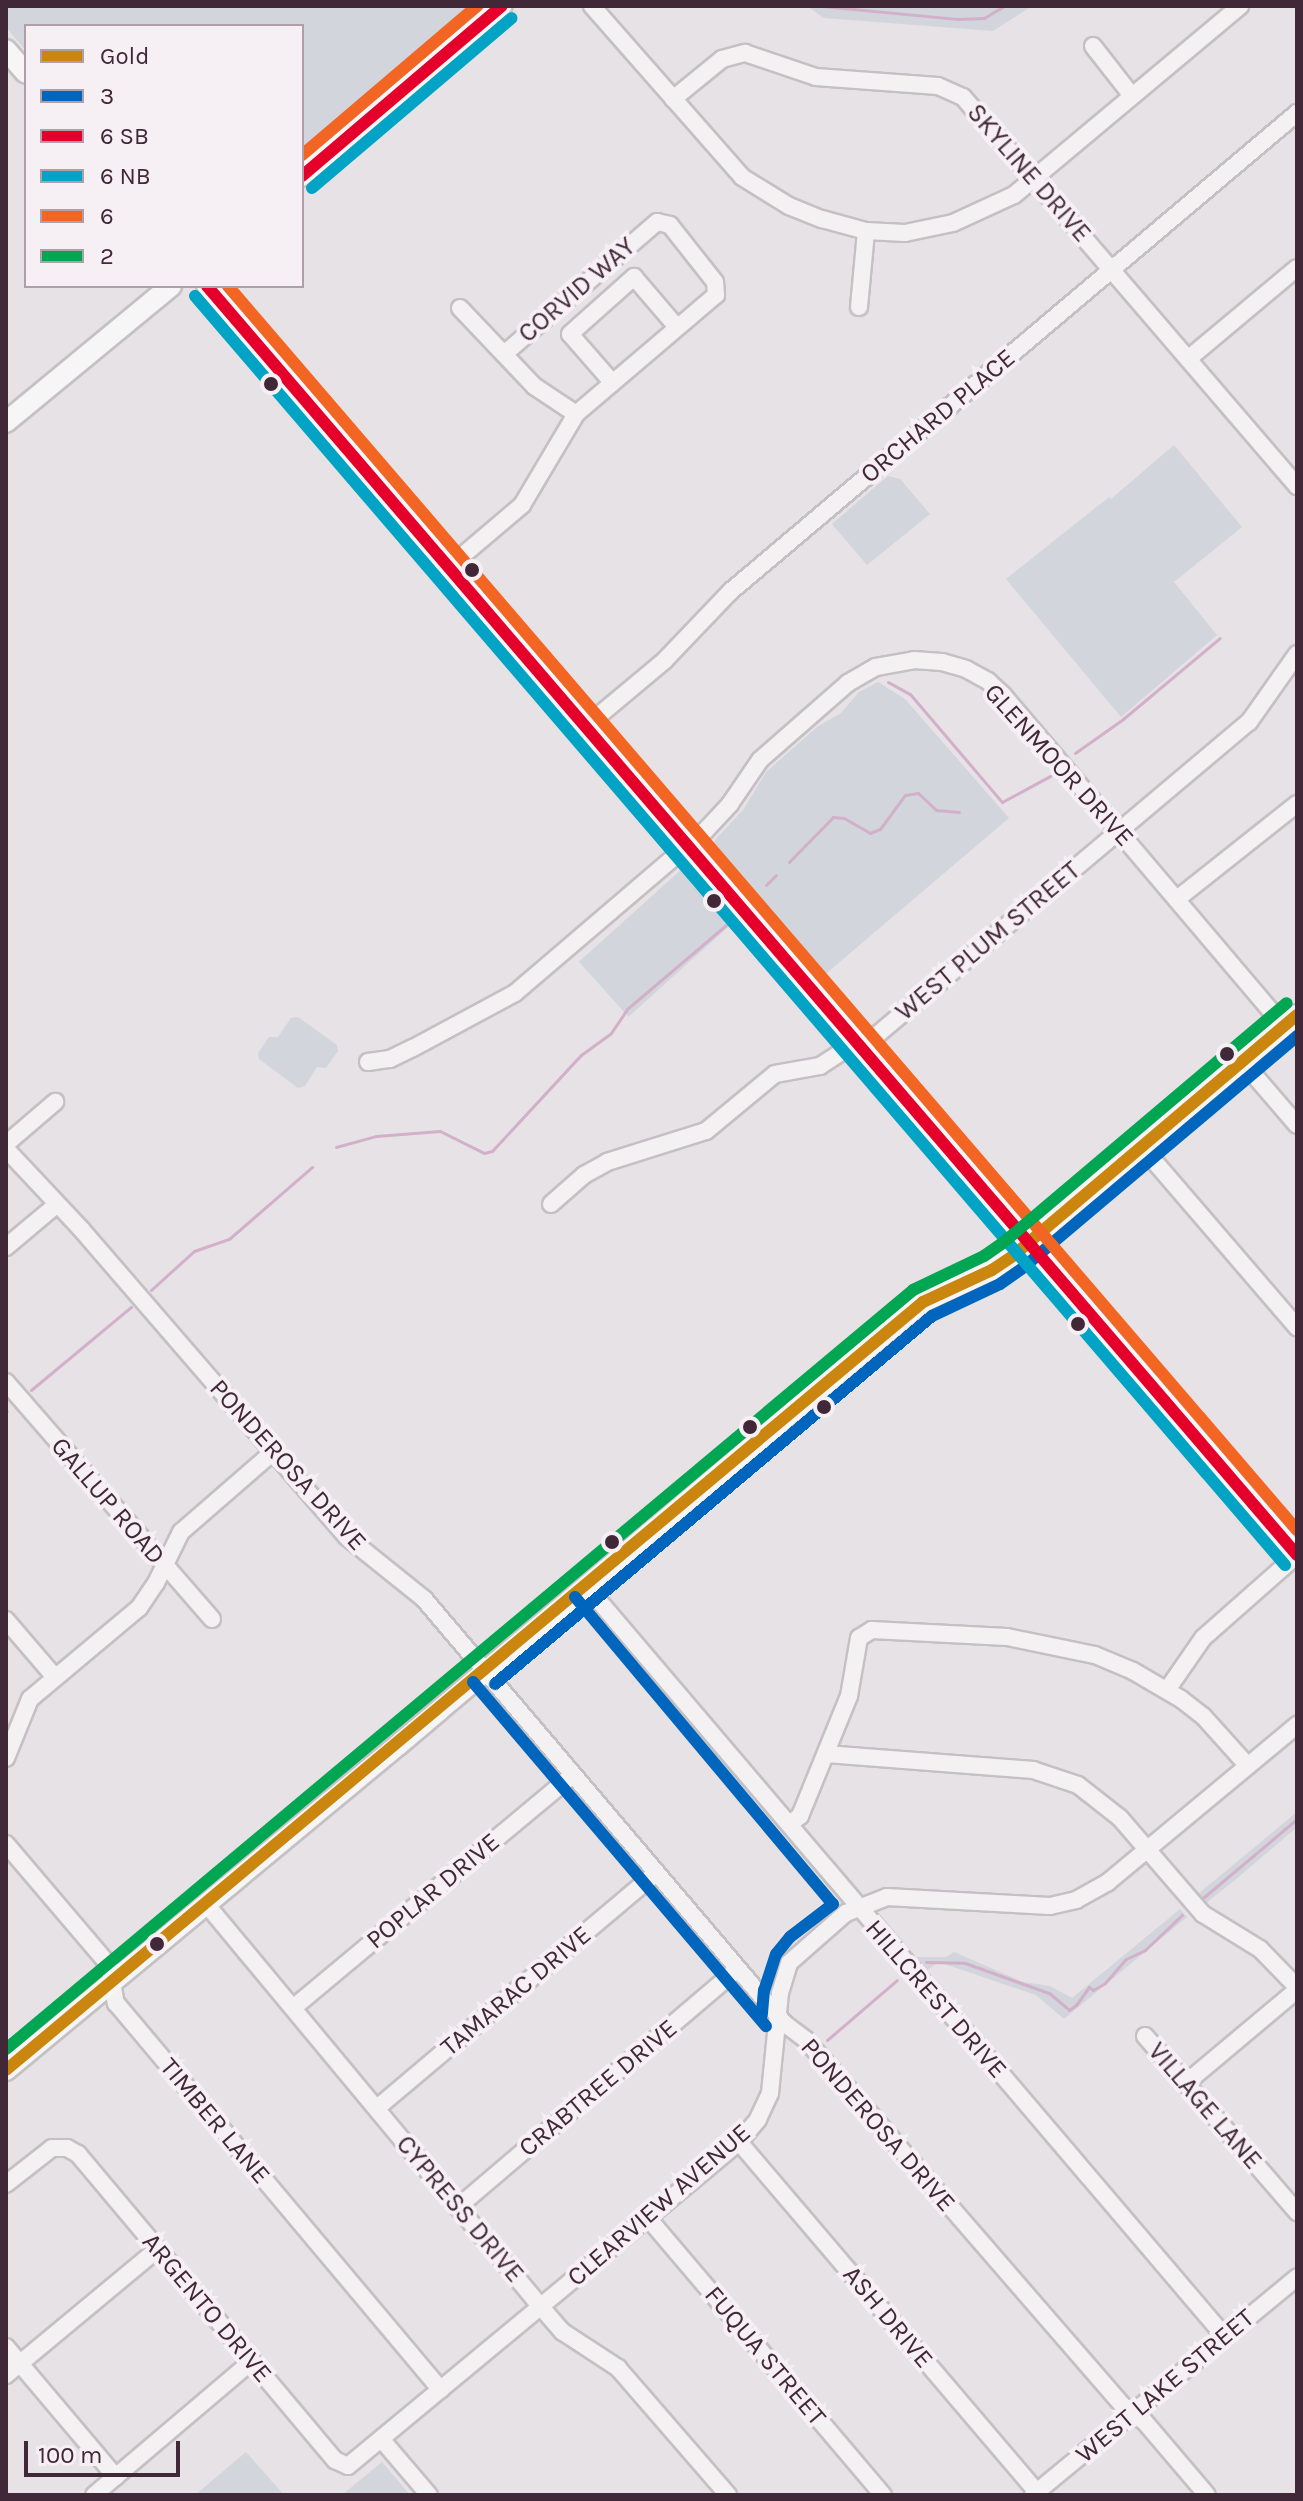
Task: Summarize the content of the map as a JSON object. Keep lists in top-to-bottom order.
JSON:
{
  "streets": {
    "street": [
      "SKYLINE DRIVE",
      "CORVID WAY",
      "ORCHARD PLACE",
      "GLENMOOR DRIVE",
      "WEST PLUM STREET",
      "PONDEROSA DRIVE",
      "GALLUP ROAD",
      "POPLAR DRIVE",
      "TAMARAC DRIVE",
      "HILLCREST DRIVE",
      "CRABTREE DRIVE",
      "VILLAGE LANE",
      "TIMBER LANE",
      "CLEARVIEW AVENUE",
      "CYPRESS DRIVE",
      "ARGENTO DRIVE",
      "ASH DRIVE",
      "FUQUA STREET",
      "WEST LAKE STREET"
    ]
  },
  "crossings": [
    ["SKYLINE DRIVE", "ORCHARD PLACE"],
    ["GLENMOOR DRIVE", "WEST PLUM STREET"],
    ["PONDEROSA DRIVE", "POPLAR DRIVE"],
    ["PONDEROSA DRIVE", "TAMARAC DRIVE"],
    ["PONDEROSA DRIVE", "CRABTREE DRIVE"],
    ["PONDEROSA DRIVE", "CLEARVIEW AVENUE"],
    ["PONDEROSA DRIVE", "WEST LAKE STREET"],
    ["POPLAR DRIVE", "CYPRESS DRIVE"],
    ["TAMARAC DRIVE", "CYPRESS DRIVE"],
    ["HILLCREST DRIVE", "CLEARVIEW AVENUE"],
    ["HILLCREST DRIVE", "WEST LAKE STREET"],
    ["CRABTREE DRIVE", "CYPRESS DRIVE"],
    ["TIMBER LANE", "CLEARVIEW AVENUE"],
    ["CLEARVIEW AVENUE", "CYPRESS DRIVE"],
    ["CLEARVIEW AVENUE", "ARGENTO DRIVE"],
    ["CLEARVIEW AVENUE", "ASH DRIVE"],
    ["CLEARVIEW AVENUE", "FUQUA STREET"],
    ["ASH DRIVE", "WEST LAKE STREET"]
  ],
  "lines": [
    "transit line 6",
    "transit line 2",
    "transit line Gold",
    "transit line 3"
  ],
  "legend": [
    "Gold",
    "3",
    "6 SB",
    "6 NB",
    "6",
    "2"
  ],
  "scale_bar": "100 m"
}
